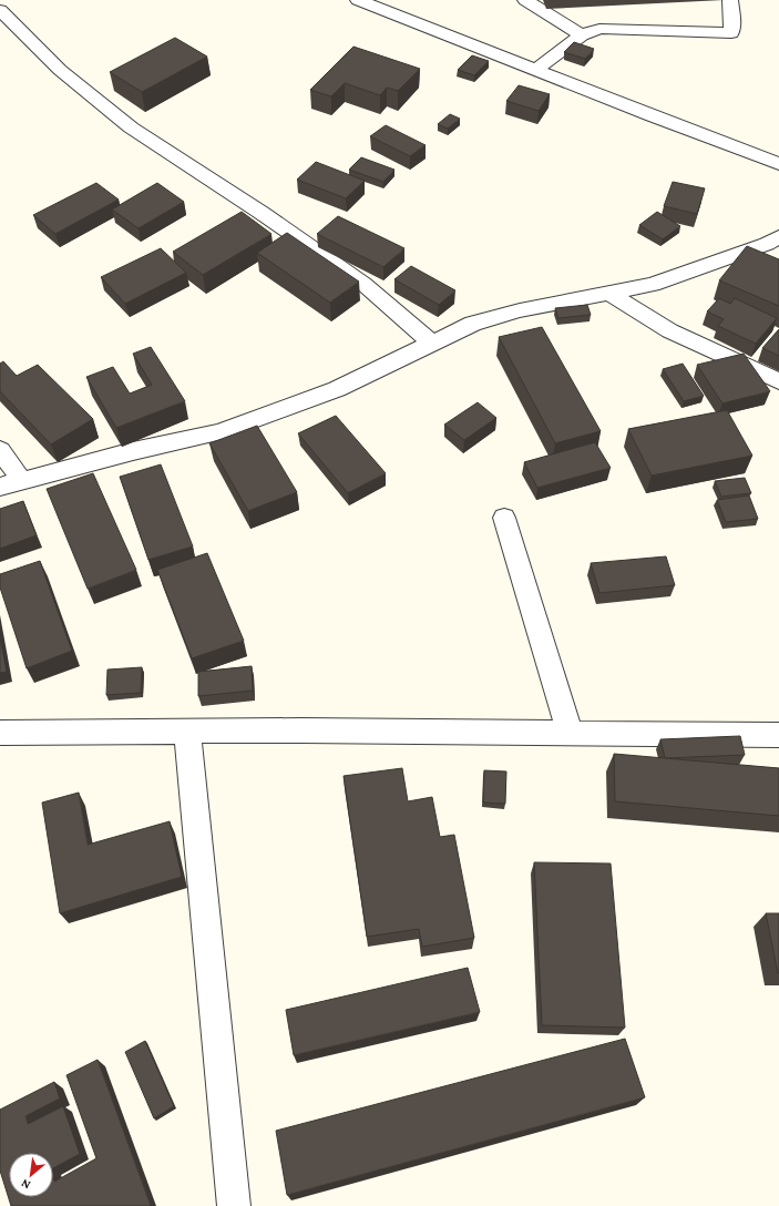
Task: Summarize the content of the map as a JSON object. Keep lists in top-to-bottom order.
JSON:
{
  "north": "bottom left"
}
